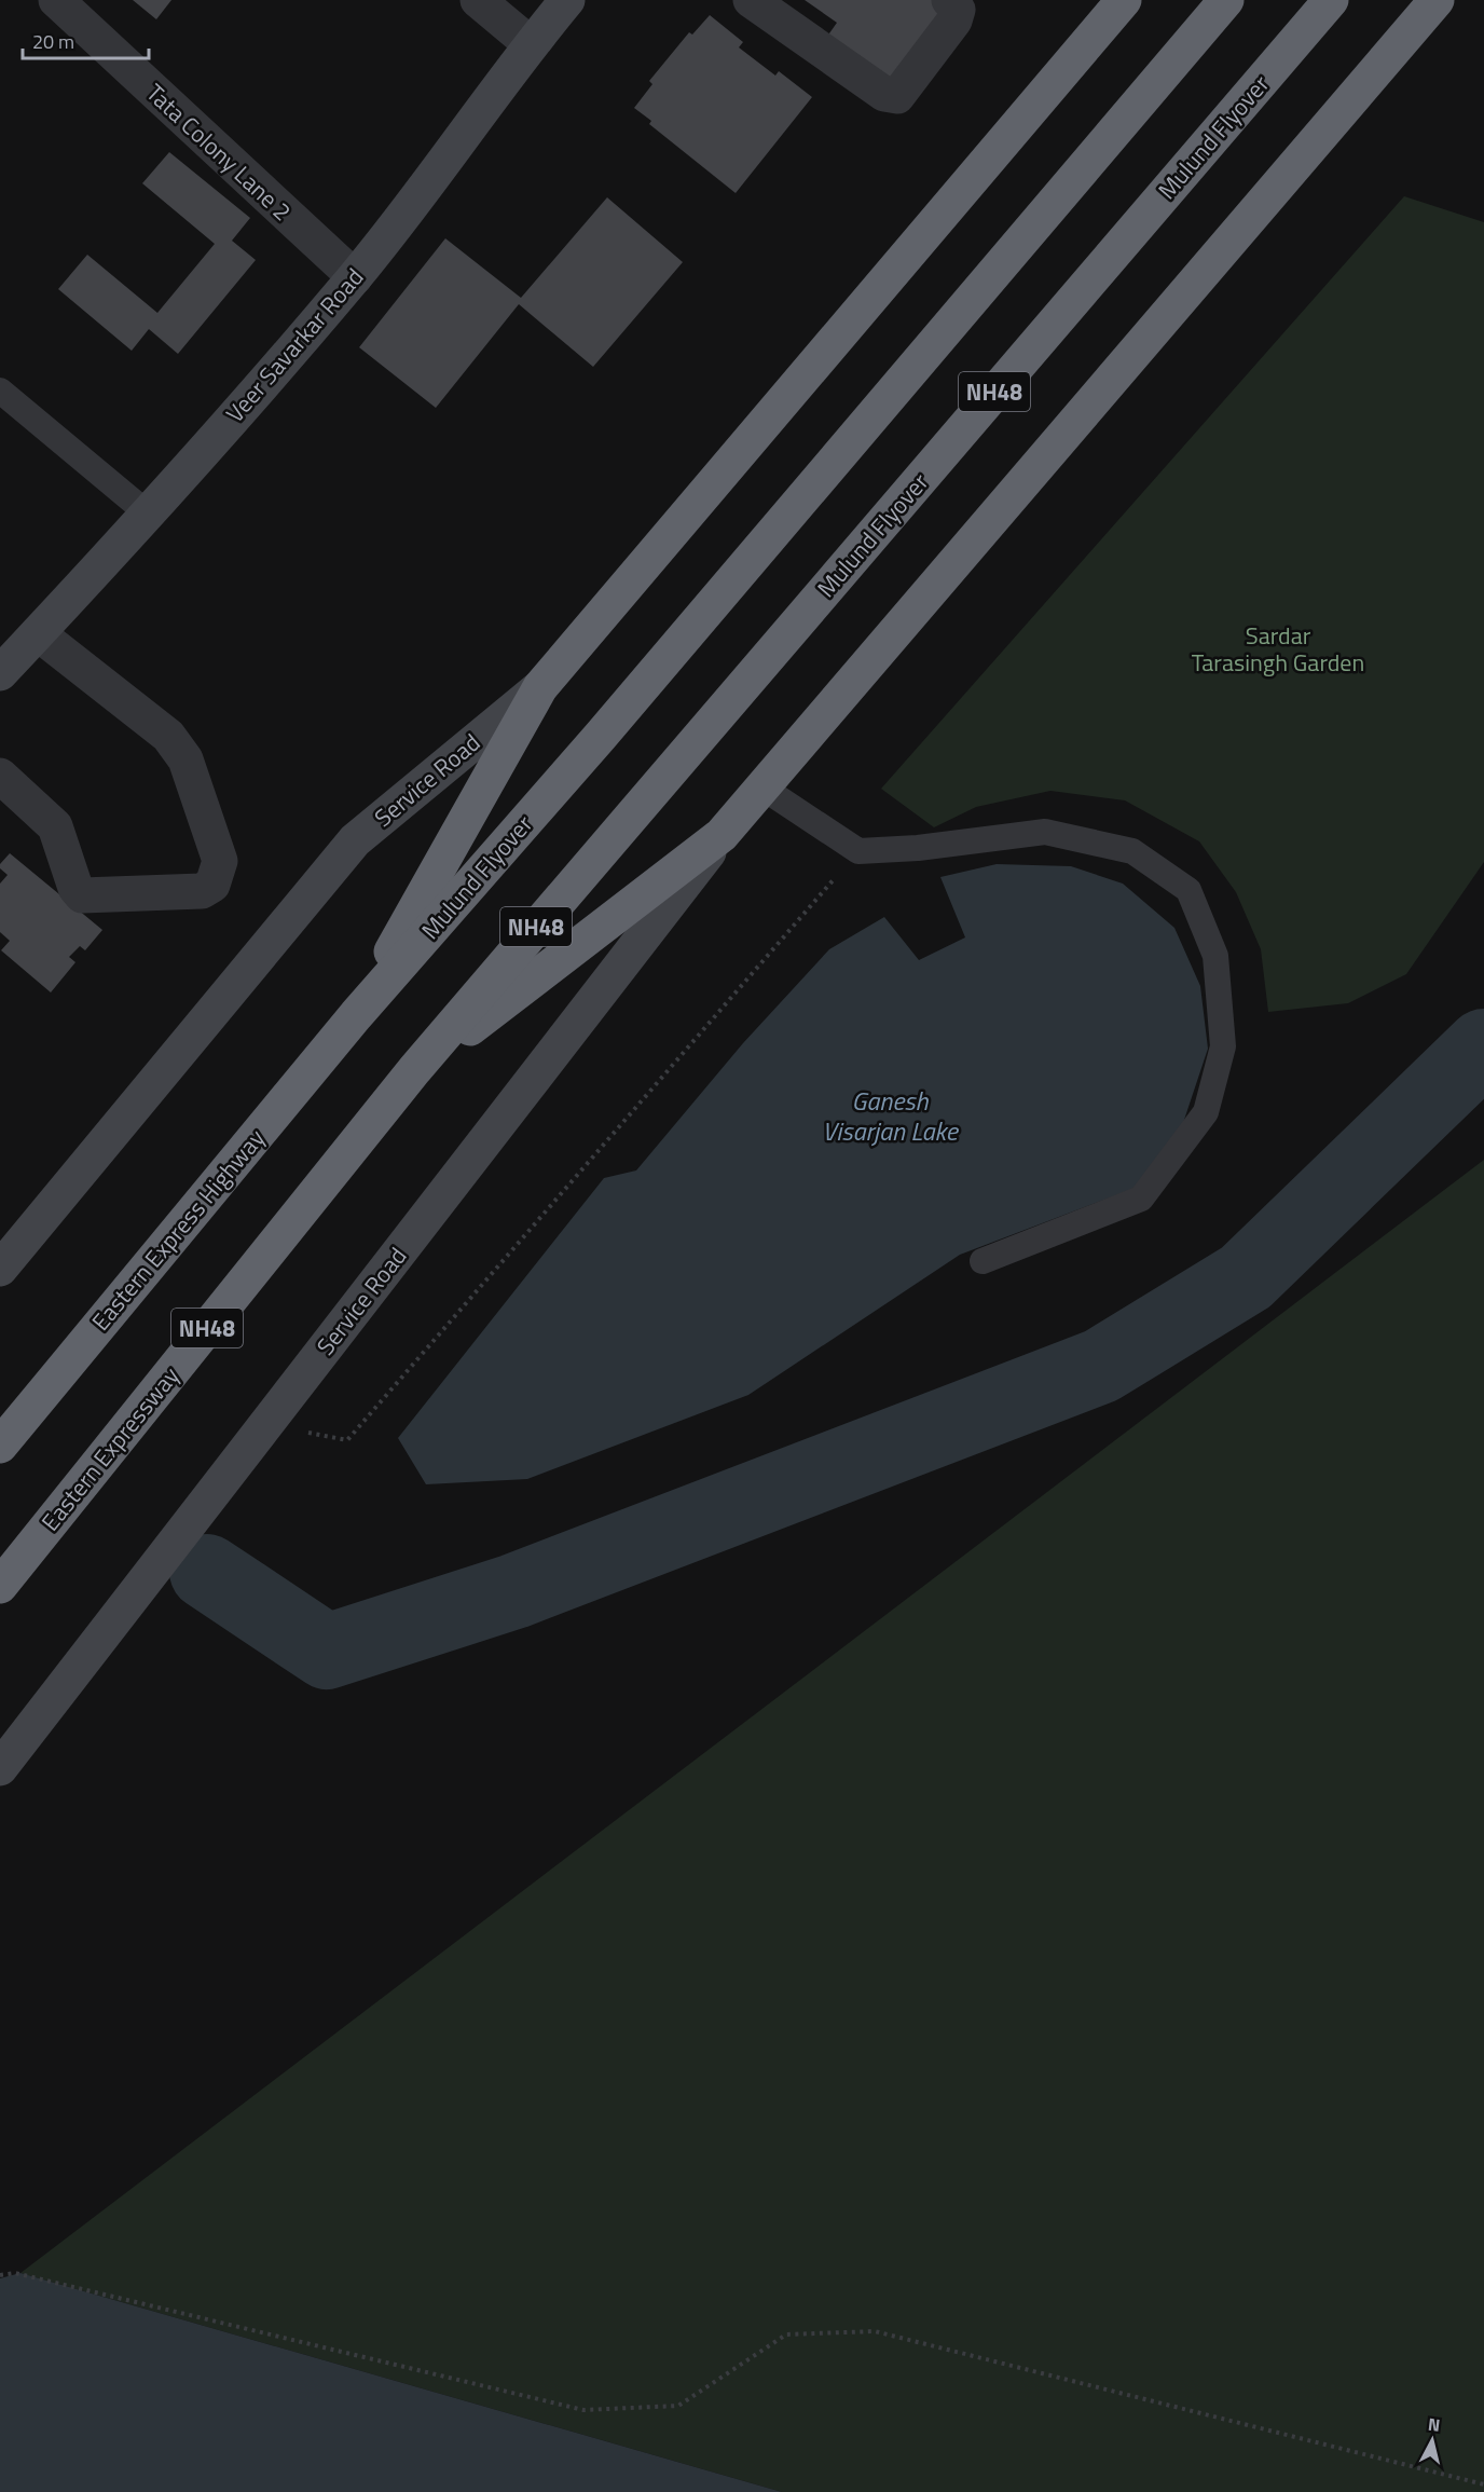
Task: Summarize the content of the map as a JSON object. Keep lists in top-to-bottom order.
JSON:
{
  "streets": {
    "highway": [
      "Mulund Flyover",
      "NH48",
      "Eastern Express Highway",
      "Eastern Expressway"
    ],
    "street": ["Tata Colony Lane 2", "Veer Savarkar Road", "Service Road"]
  },
  "crossings": [
    ["Mulund Flyover", "Eastern Express Highway"],
    ["Mulund Flyover", "Eastern Expressway"],
    ["Tata Colony Lane 2", "Veer Savarkar Road"]
  ],
  "water": ["Ganesh Visarjan Lake"],
  "parks": ["Sardar Tarasingh Garden"],
  "scale_bar": "20 m",
  "north": "top"
}
